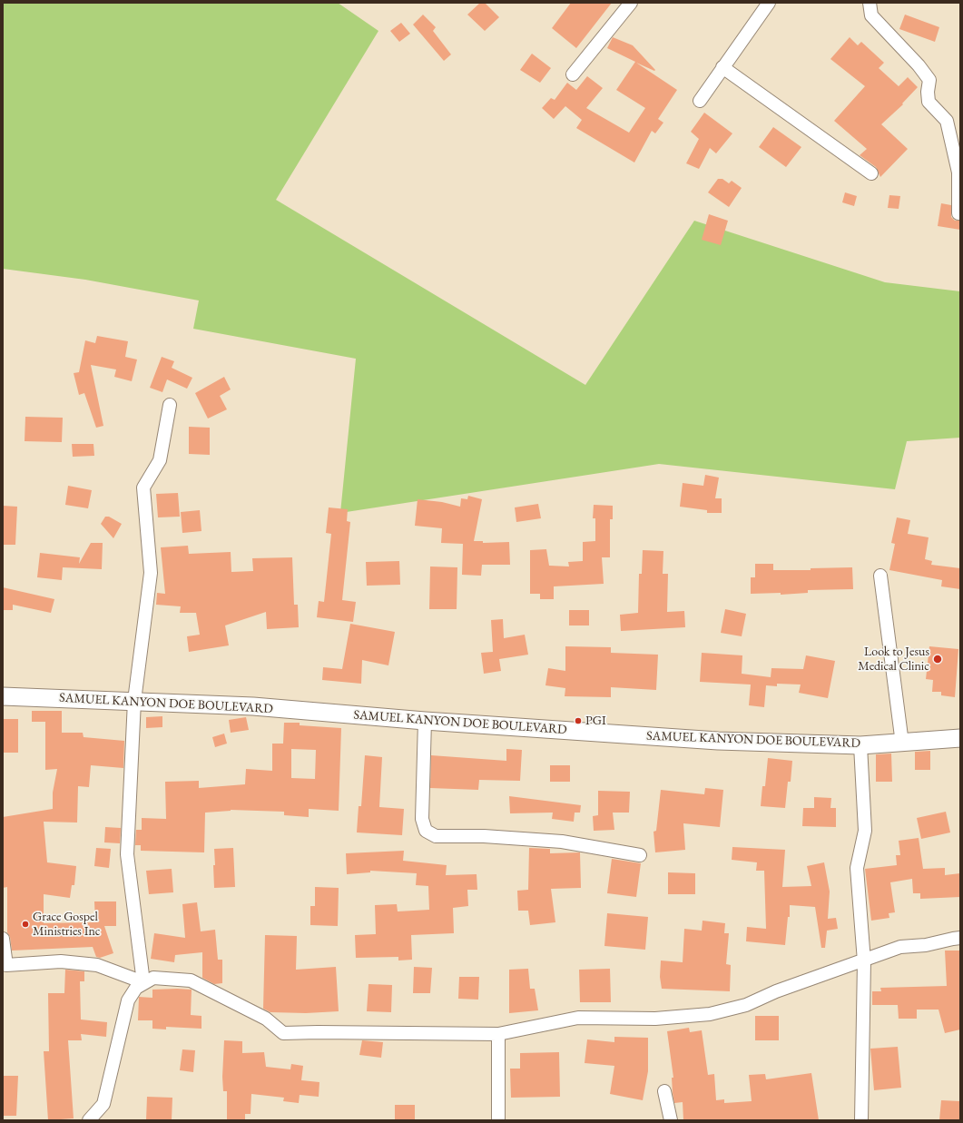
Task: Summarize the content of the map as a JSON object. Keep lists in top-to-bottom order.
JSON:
{
  "streets": {
    "street": ["SAMUEL KANYON DOE BOULEVARD"]
  },
  "places": ["Look to Jesus Medical Clinic", "PGI", "Grace Gospel Ministries Inc"]
}
